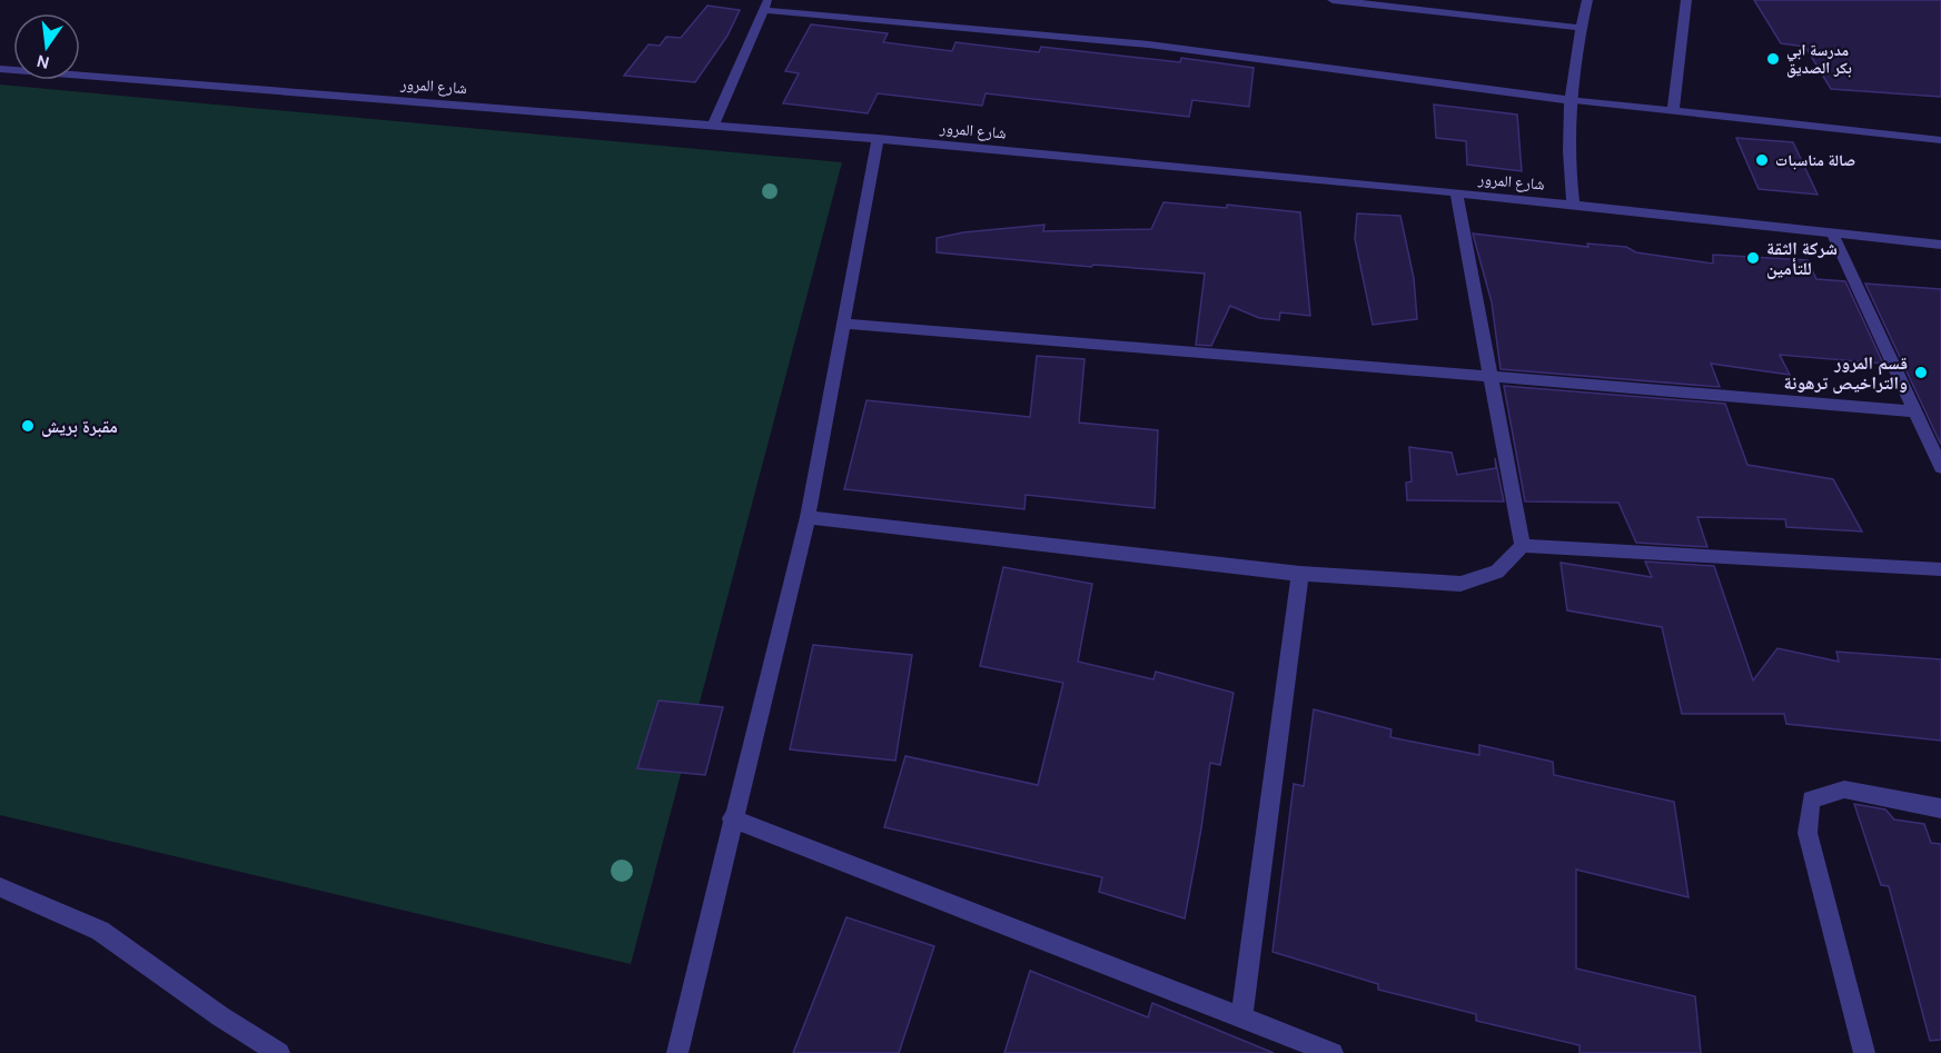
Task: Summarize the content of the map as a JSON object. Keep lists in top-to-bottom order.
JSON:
{
  "streets": {
    "street": ["شارع المرور"]
  },
  "places": [
    "مدرسة ابي بكر الصديق",
    "صالة مناسبات",
    "شركة الثقة للتأمين",
    "قسم المرور والتراخيص ترهونة",
    "مقبرة بريش"
  ],
  "north": "bottom"
}
